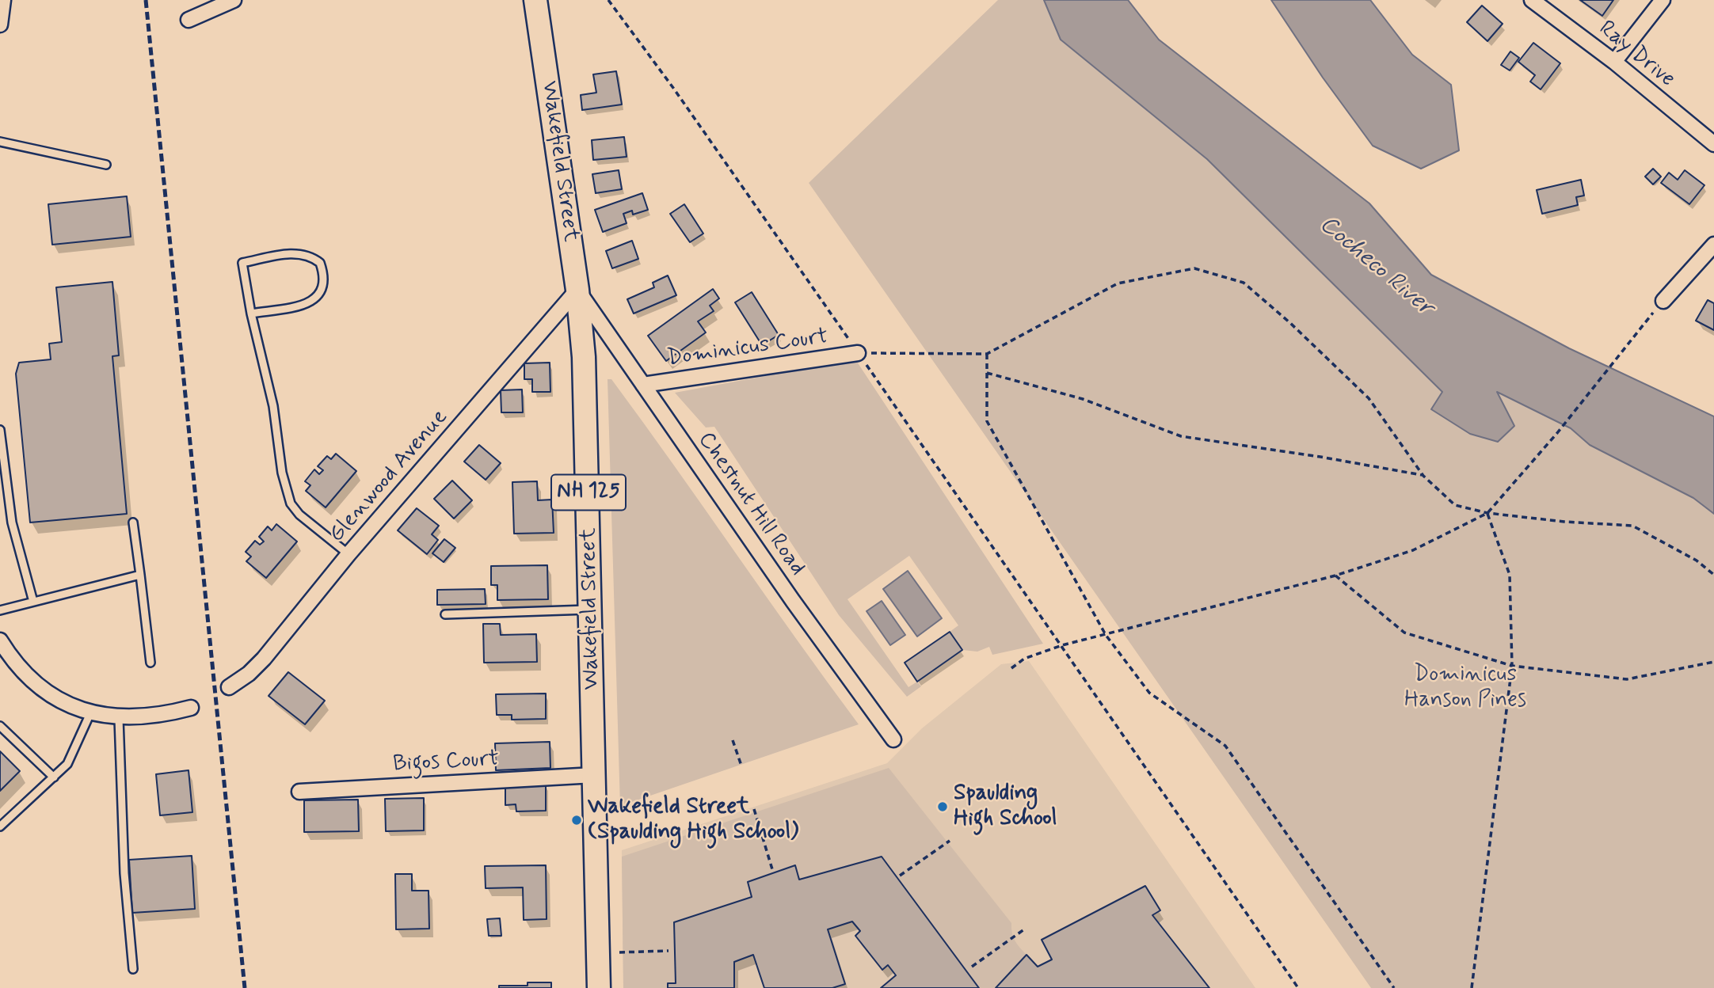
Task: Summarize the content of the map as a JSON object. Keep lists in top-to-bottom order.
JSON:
{
  "streets": {
    "main road": ["Wakefield Street", "NH 125"],
    "street": [
      "Ray Drive",
      "Dominicus Court",
      "Glenwood Avenue",
      "Chestnut Hill Road",
      "Bigos Court"
    ]
  },
  "crossings": [
    ["Wakefield Street", "Glenwood Avenue"],
    ["Wakefield Street", "Chestnut Hill Road"],
    ["Wakefield Street", "Bigos Court"],
    ["Dominicus Court", "Chestnut Hill Road"],
    ["Glenwood Avenue", "Chestnut Hill Road"]
  ],
  "water": ["Cocheco River"],
  "parks": ["Dominicus Hanson Pines"],
  "places": ["Spaulding High School", "Wakefield Street (Spaulding High School)"]
}
